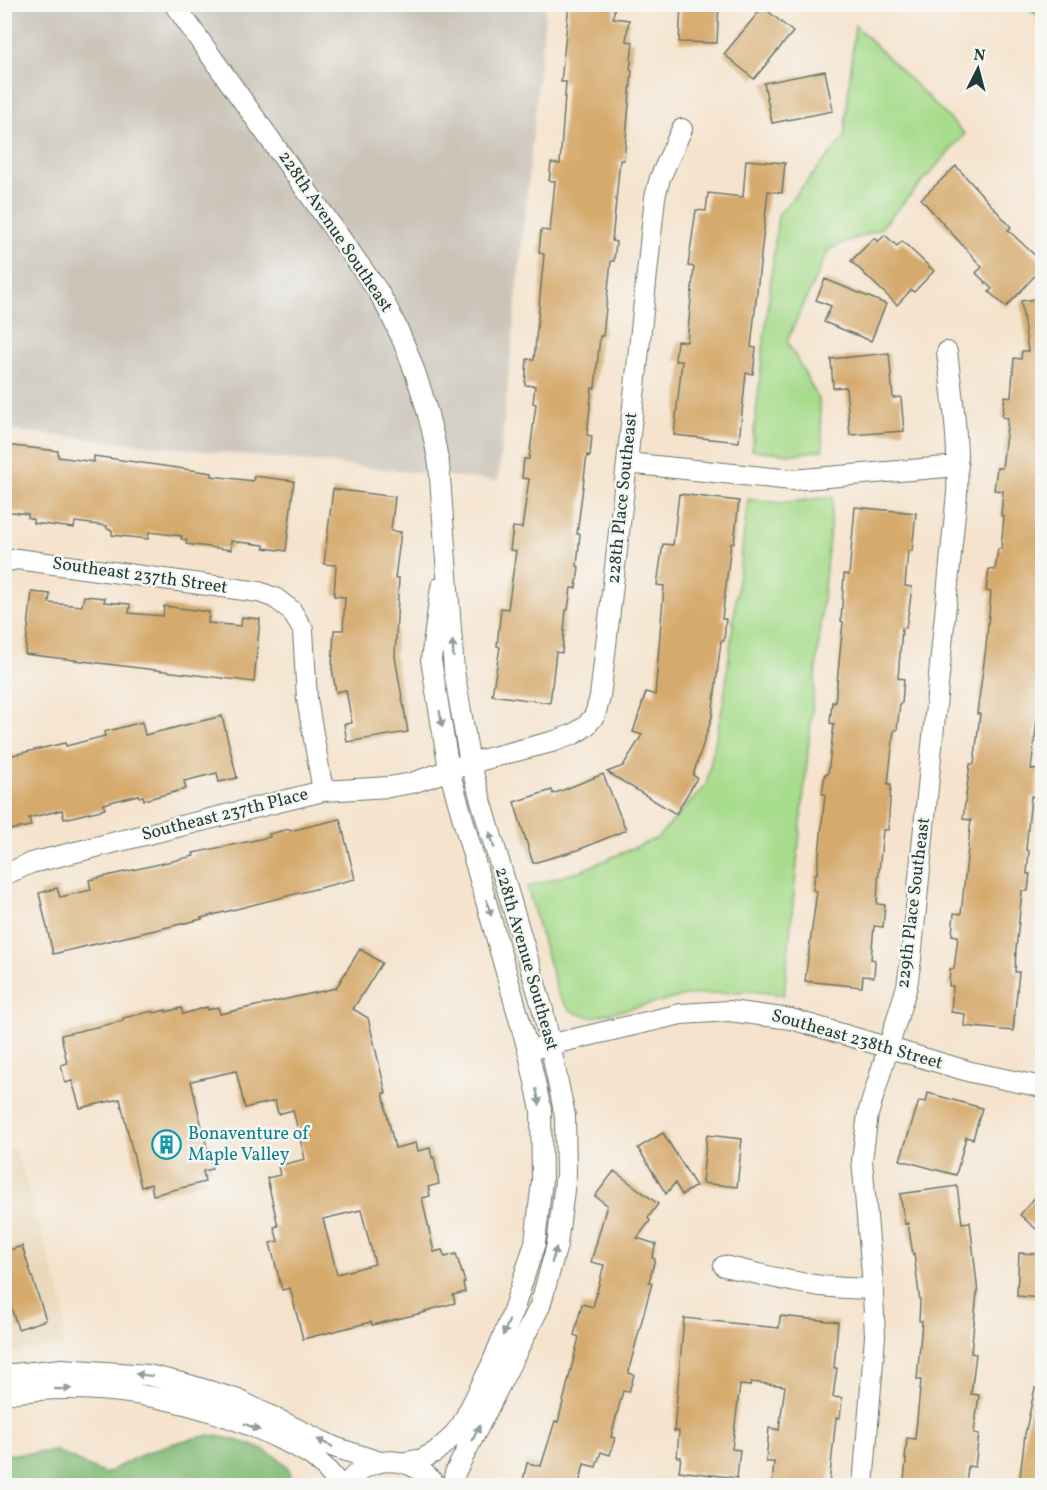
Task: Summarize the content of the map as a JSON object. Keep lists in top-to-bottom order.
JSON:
{
  "streets": {
    "street": [
      "228th Avenue Southeast",
      "228th Place Southeast",
      "Southeast 237th Street",
      "Southeast 237th Place",
      "229th Place Southeast",
      "Southeast 238th Street"
    ]
  },
  "crossings": [
    ["228th Avenue Southeast", "228th Place Southeast"],
    ["228th Avenue Southeast", "Southeast 237th Place"],
    ["228th Avenue Southeast", "Southeast 238th Street"],
    ["228th Place Southeast", "Southeast 237th Place"],
    ["Southeast 237th Street", "Southeast 237th Place"],
    ["229th Place Southeast", "Southeast 238th Street"]
  ],
  "places": {
    "building": ["Bonaventure of Maple Valley"]
  },
  "north": "top"
}
